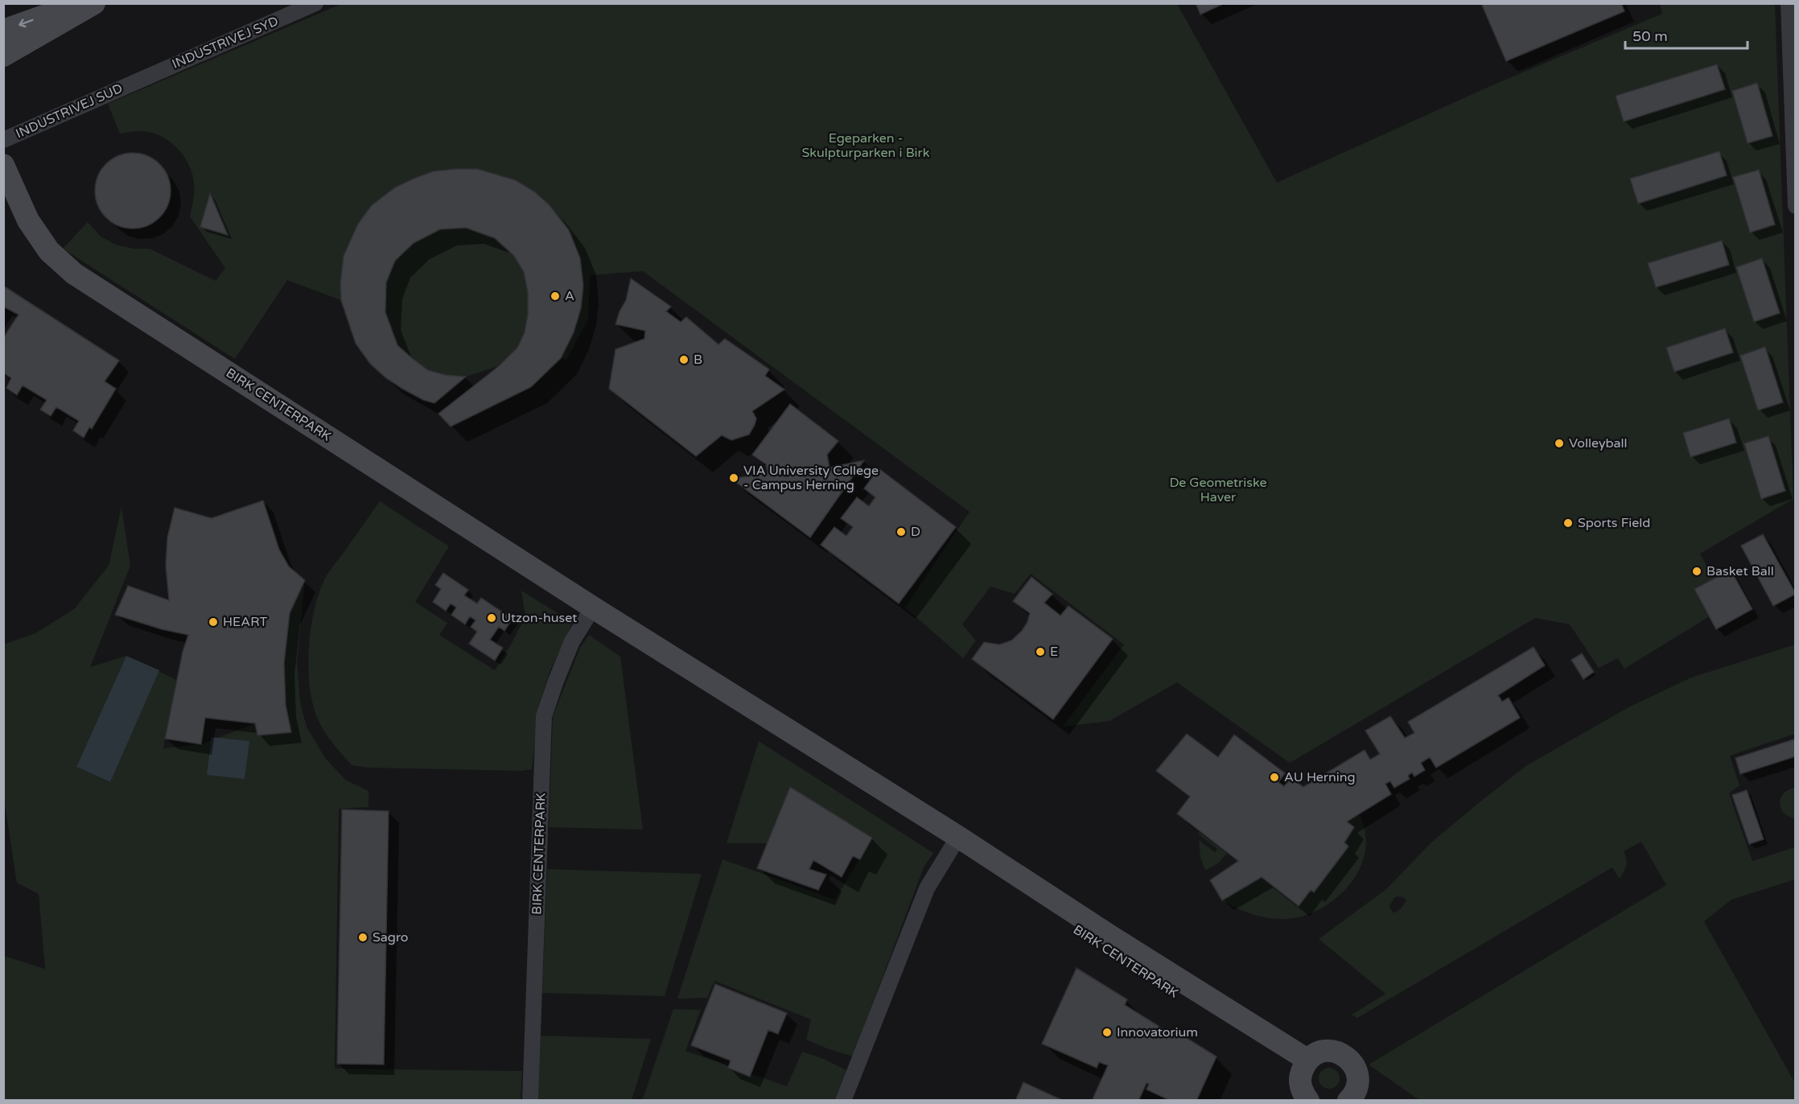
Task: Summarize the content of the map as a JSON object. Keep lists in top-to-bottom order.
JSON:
{
  "streets": {
    "street": ["INDUSTRIVEJ SYD", "INDUSTRIVEJ SUD", "BIRK CENTERPARK"]
  },
  "crossings": [
    ["INDUSTRIVEJ SYD", "INDUSTRIVEJ SUD"]
  ],
  "parks": ["Egeparken - Skulpturparken i Birk", "De Geometriske Haver"],
  "places": [
    "A",
    "B",
    "Volleyball",
    "VIA University College - Campus Herning",
    "Sports Field",
    "D",
    "Basket Ball",
    "Utzon-huset",
    "HEART",
    "E",
    "AU Herning",
    "Sagro",
    "Innovatorium"
  ],
  "scale_bar": "50 m"
}
